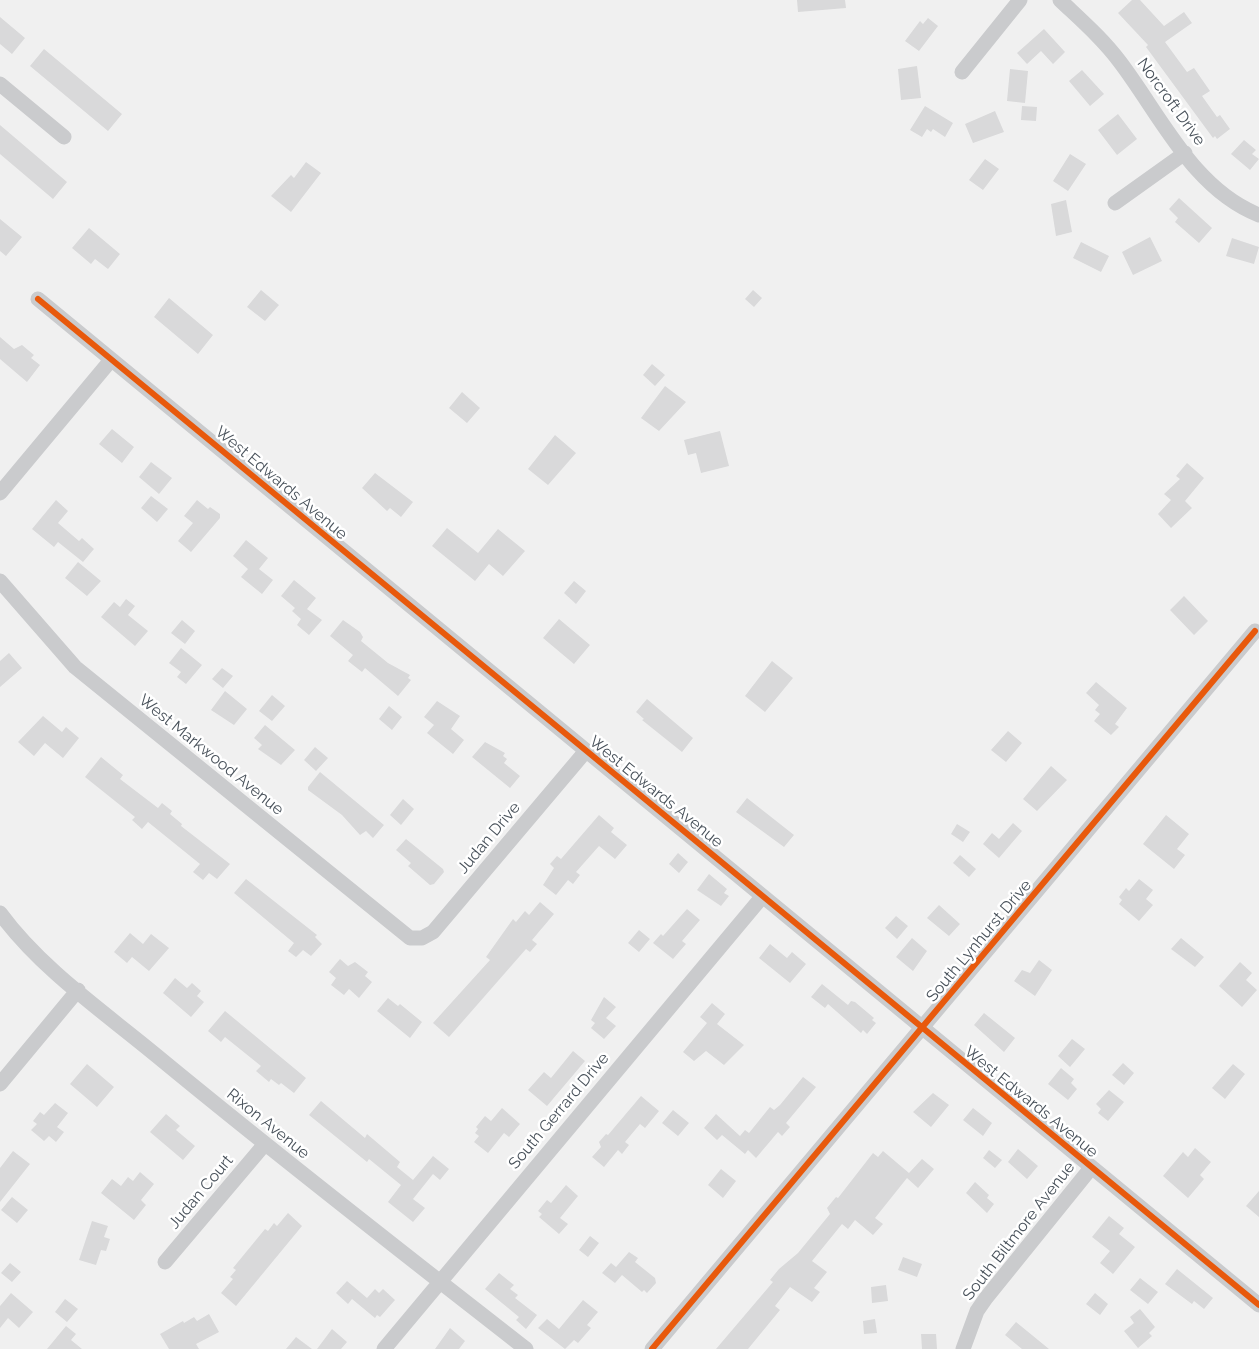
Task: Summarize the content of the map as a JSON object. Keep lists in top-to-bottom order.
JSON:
{
  "streets": {
    "street": [
      "Norcroft Drive",
      "West Edwards Avenue",
      "West Markwood Avenue",
      "Judan Drive",
      "South Lynhurst Drive",
      "South Gerrard Drive",
      "Rixon Avenue",
      "Judan Court",
      "South Biltmore Avenue"
    ]
  },
  "crossings": [
    ["West Edwards Avenue", "Judan Drive"],
    ["West Edwards Avenue", "South Lynhurst Drive"],
    ["West Edwards Avenue", "South Gerrard Drive"],
    ["West Edwards Avenue", "South Biltmore Avenue"],
    ["West Markwood Avenue", "Judan Drive"],
    ["South Gerrard Drive", "Rixon Avenue"],
    ["Rixon Avenue", "Judan Court"]
  ]
}
